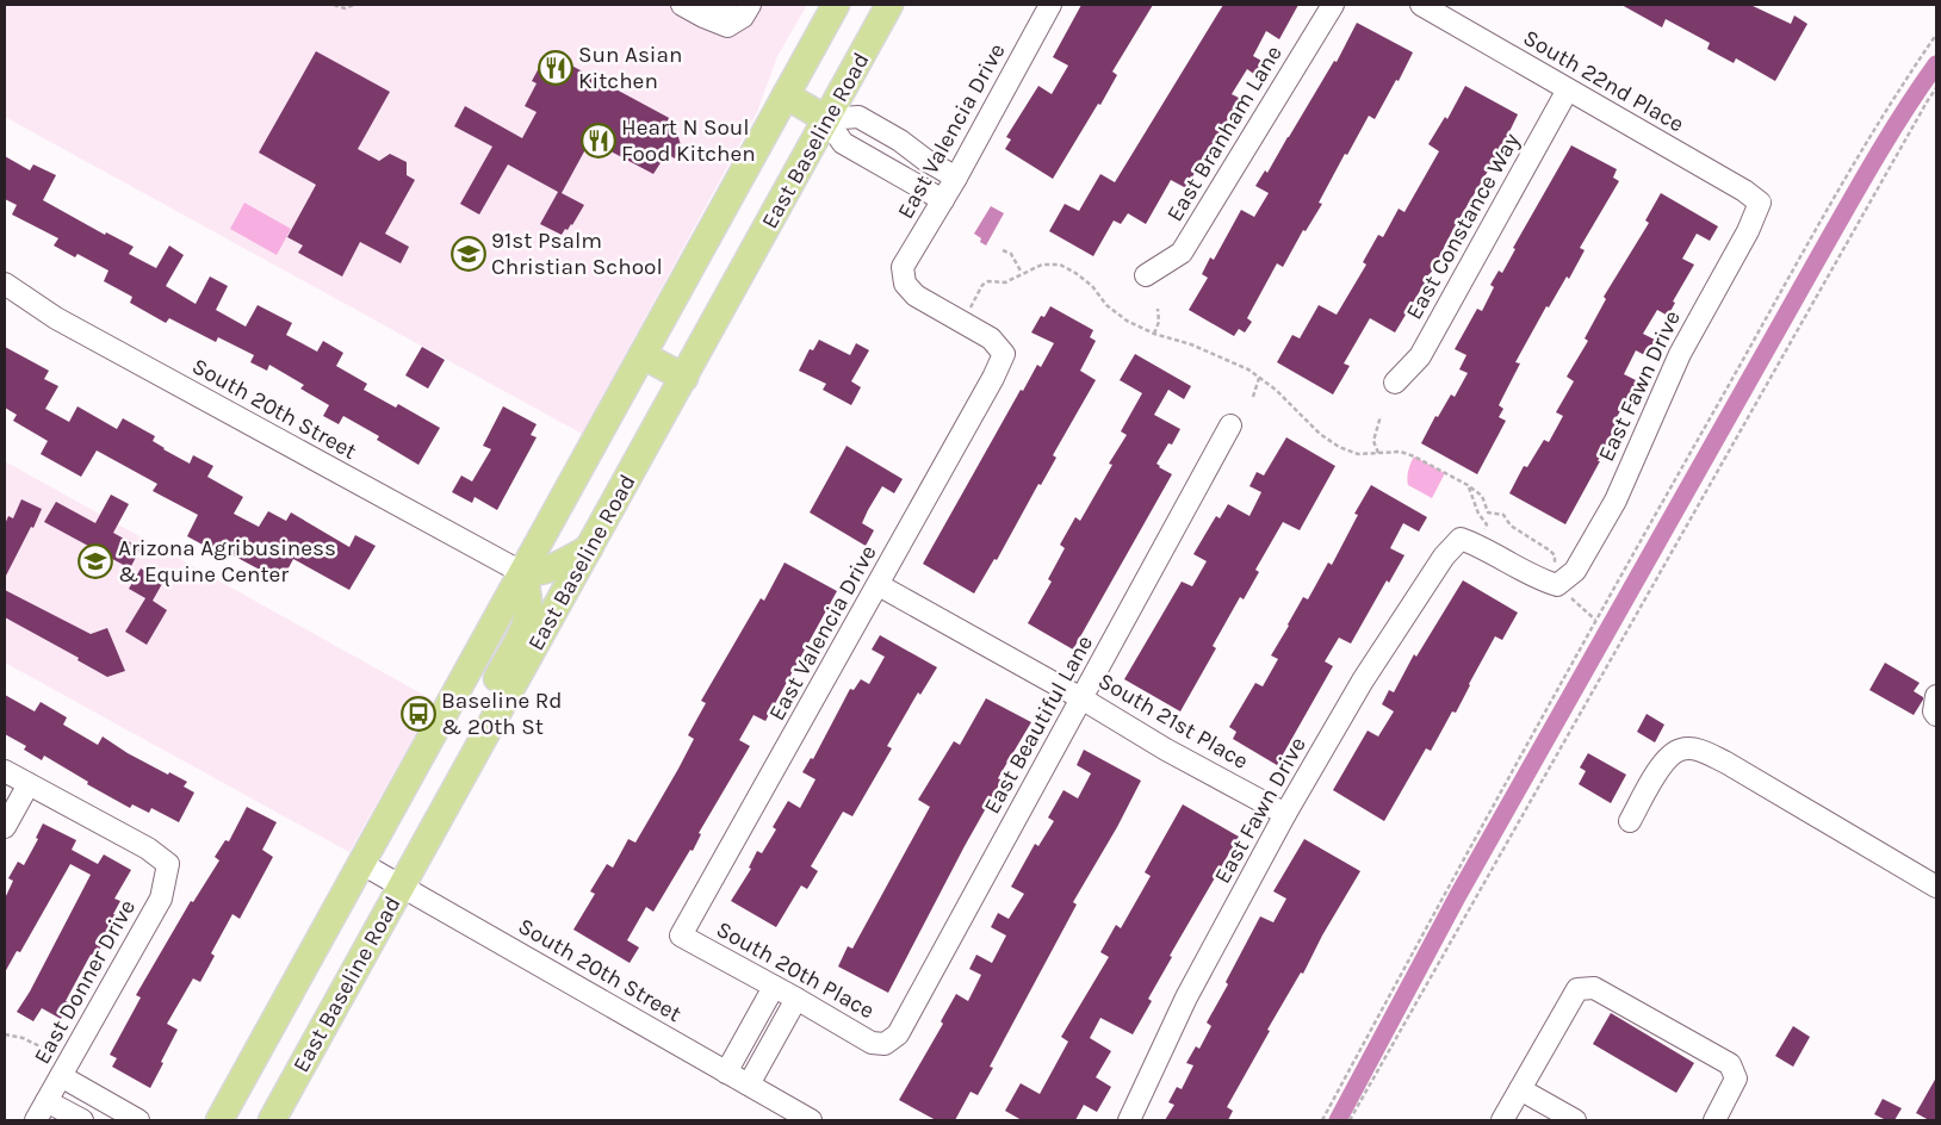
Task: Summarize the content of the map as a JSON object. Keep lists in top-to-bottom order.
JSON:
{
  "streets": {
    "main road": ["East Baseline Road"],
    "street": [
      "South 22nd Place",
      "East Valencia Drive",
      "East Branham Lane",
      "East Constance Way",
      "East Fawn Drive",
      "South 20th Street",
      "South 21st Place",
      "East Beautiful Lane",
      "South 20th Place",
      "East Donner Drive"
    ]
  },
  "crossings": [
    ["South 22nd Place", "East Constance Way"],
    ["South 22nd Place", "East Fawn Drive"],
    ["East Valencia Drive", "South 21st Place"],
    ["East Valencia Drive", "South 20th Place"],
    ["East Baseline Road", "South 20th Street"],
    ["East Fawn Drive", "South 21st Place"],
    ["South 21st Place", "East Beautiful Lane"],
    ["East Beautiful Lane", "South 20th Place"]
  ],
  "places": {
    "restaurant": ["Sun Asian Kitchen", "Heart N Soul Food Kitchen"],
    "school or university": ["91st Psalm Christian School", "Arizona Agribusiness & Equine Center"],
    "bus stop": ["Baseline Rd & 20th St"]
  }
}
